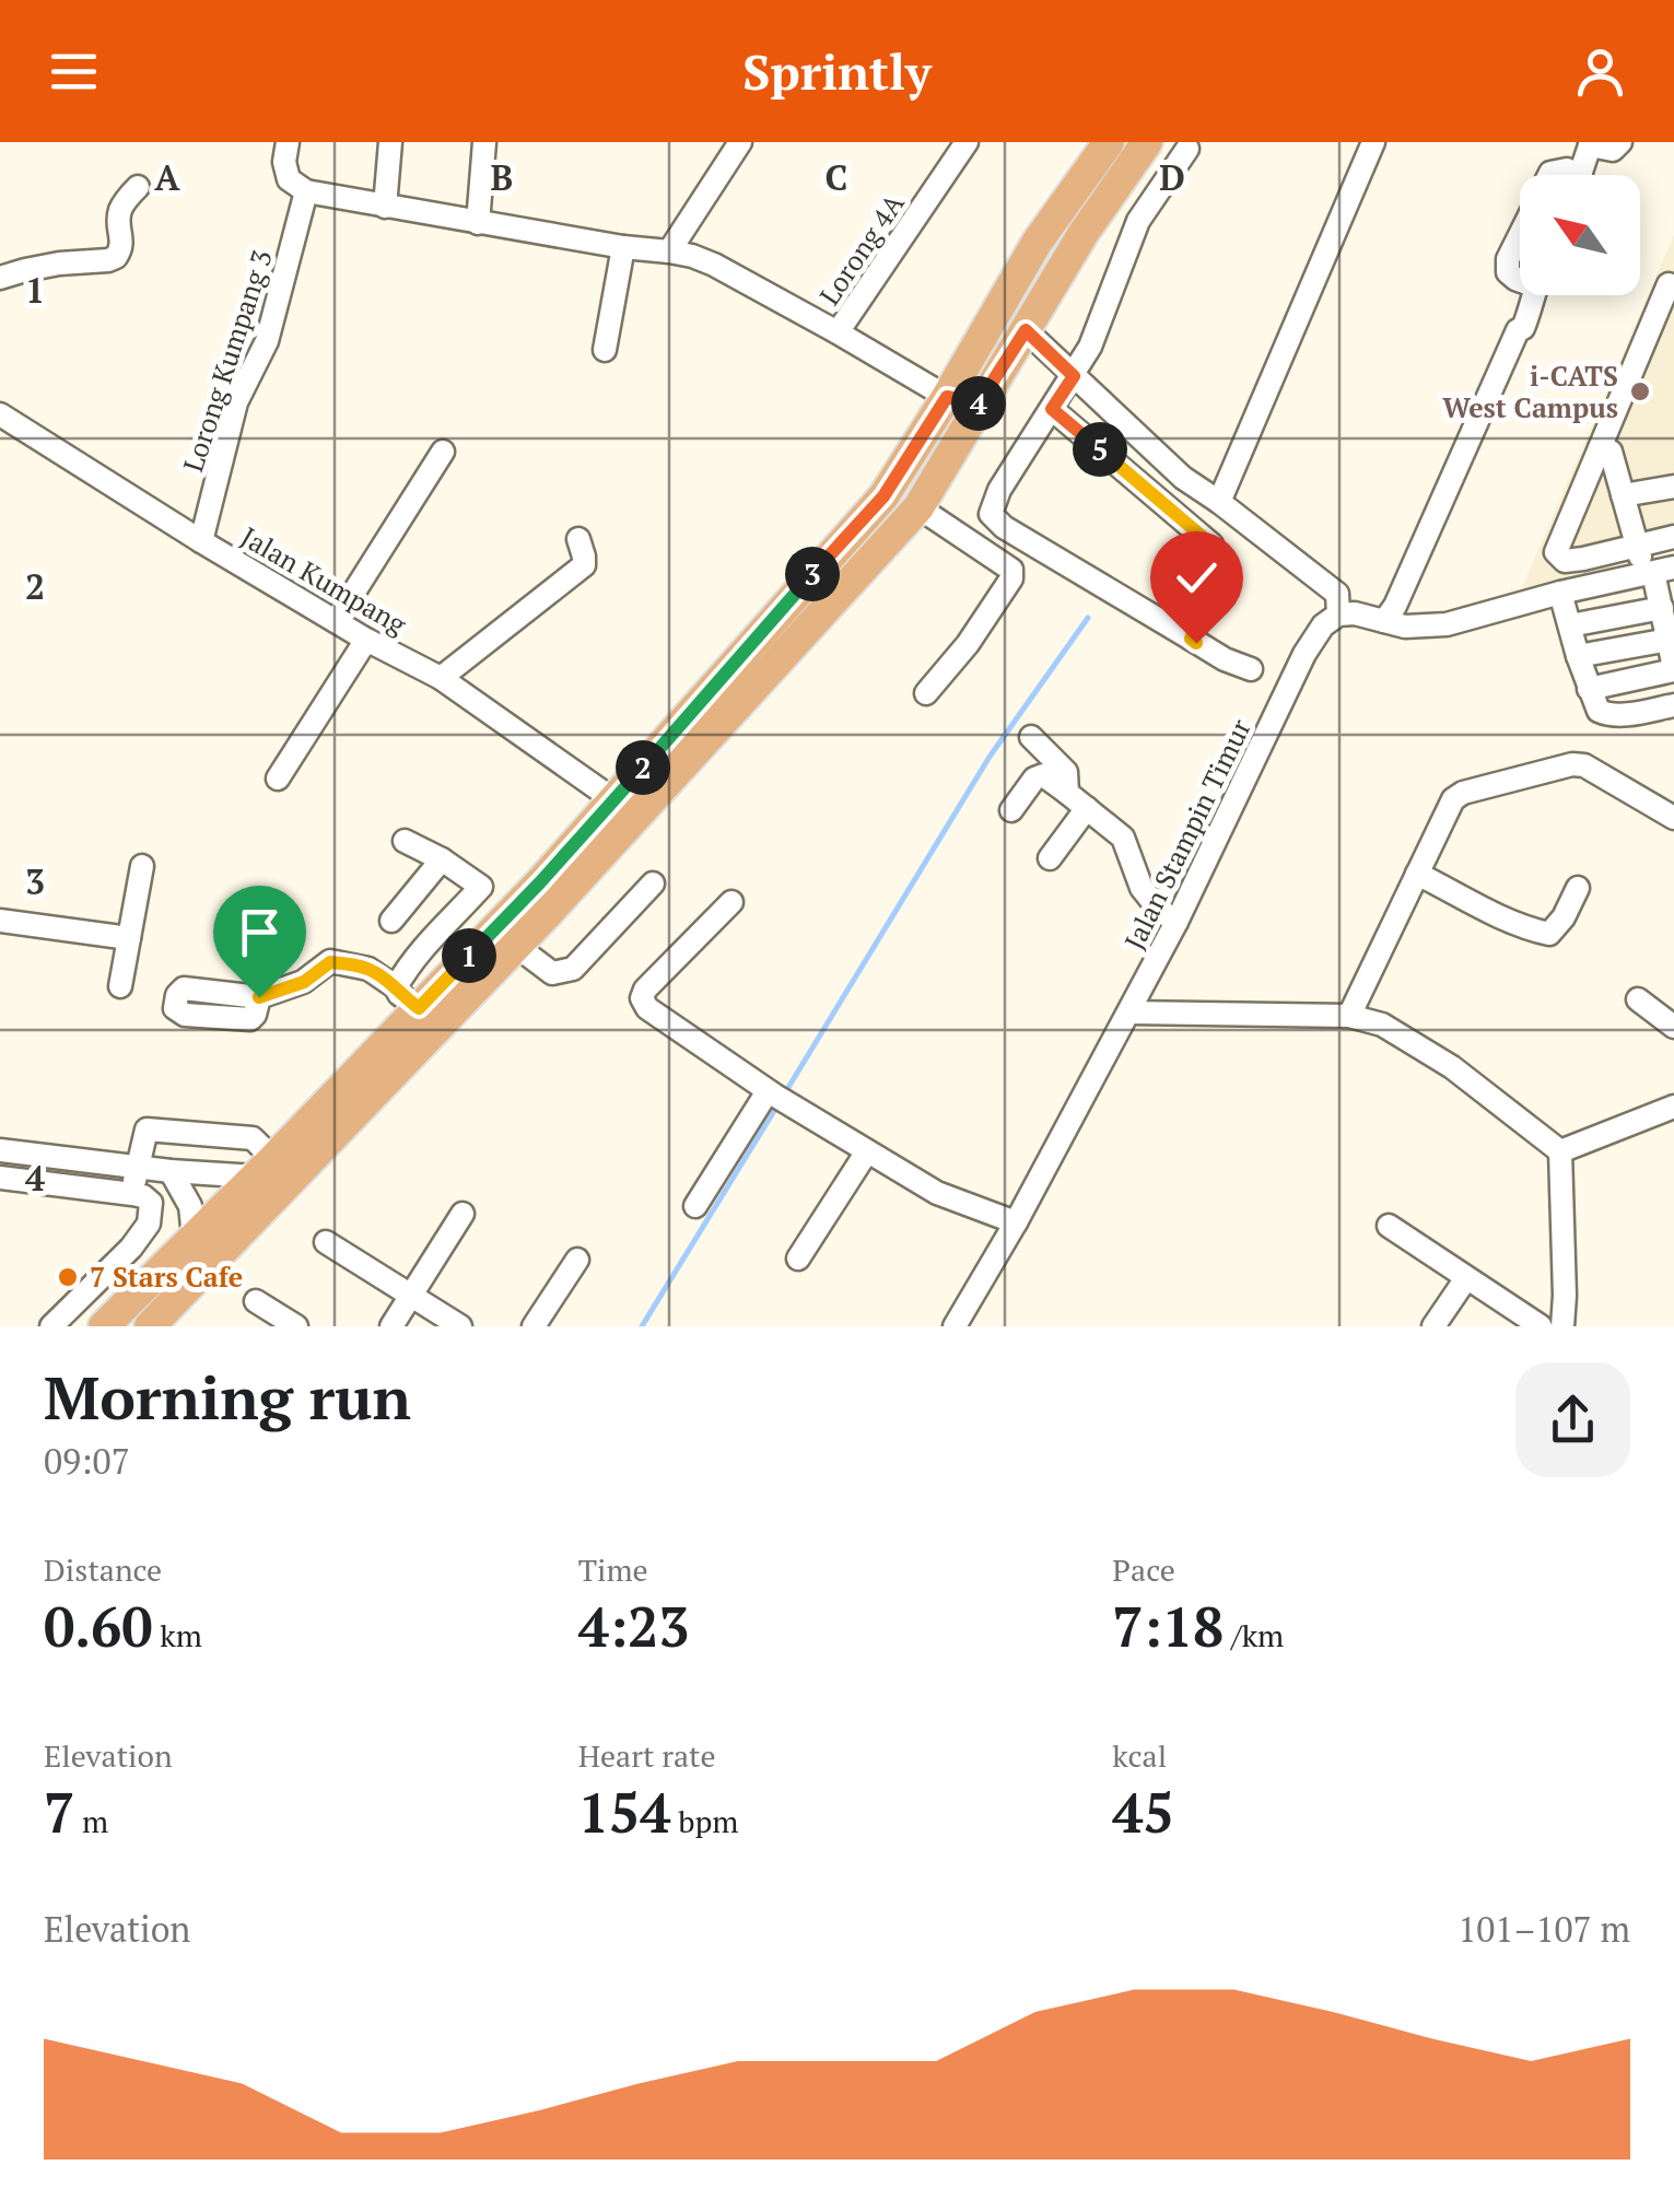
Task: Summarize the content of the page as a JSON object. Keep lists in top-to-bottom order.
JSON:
{
  "streets": {
    "street": [
      "Lorong 4A",
      "Lorong Kumpang 3",
      "Jalan Kumpang",
      "Jalan Stampin Timur"
    ]
  },
  "crossings": [
    ["Lorong Kumpang 3", "Jalan Kumpang"]
  ],
  "places": ["i-CATS West Campus", "7 Stars Cafe"],
  "north": "top left",
  "page": {
    "header": "Sprintly",
    "pins": [
      "4",
      "5",
      "3",
      "2",
      "1"
    ],
    "heading": ["Morning run", "09:07"],
    "stats": [
      ["Distance", "0.60 km"],
      ["Time", "4:23"],
      ["Pace", "7:18 /km"],
      ["Elevation", "7 m"],
      ["Heart rate", "154 bpm"],
      ["kcal", "45"]
    ],
    "chart": ["Elevation", "101–107 m"]
  },
  "grid": {
    "columns": [
      "A",
      "B",
      "C",
      "D"
    ],
    "rows": [
      "1",
      "2",
      "3",
      "4"
    ]
  }
}
